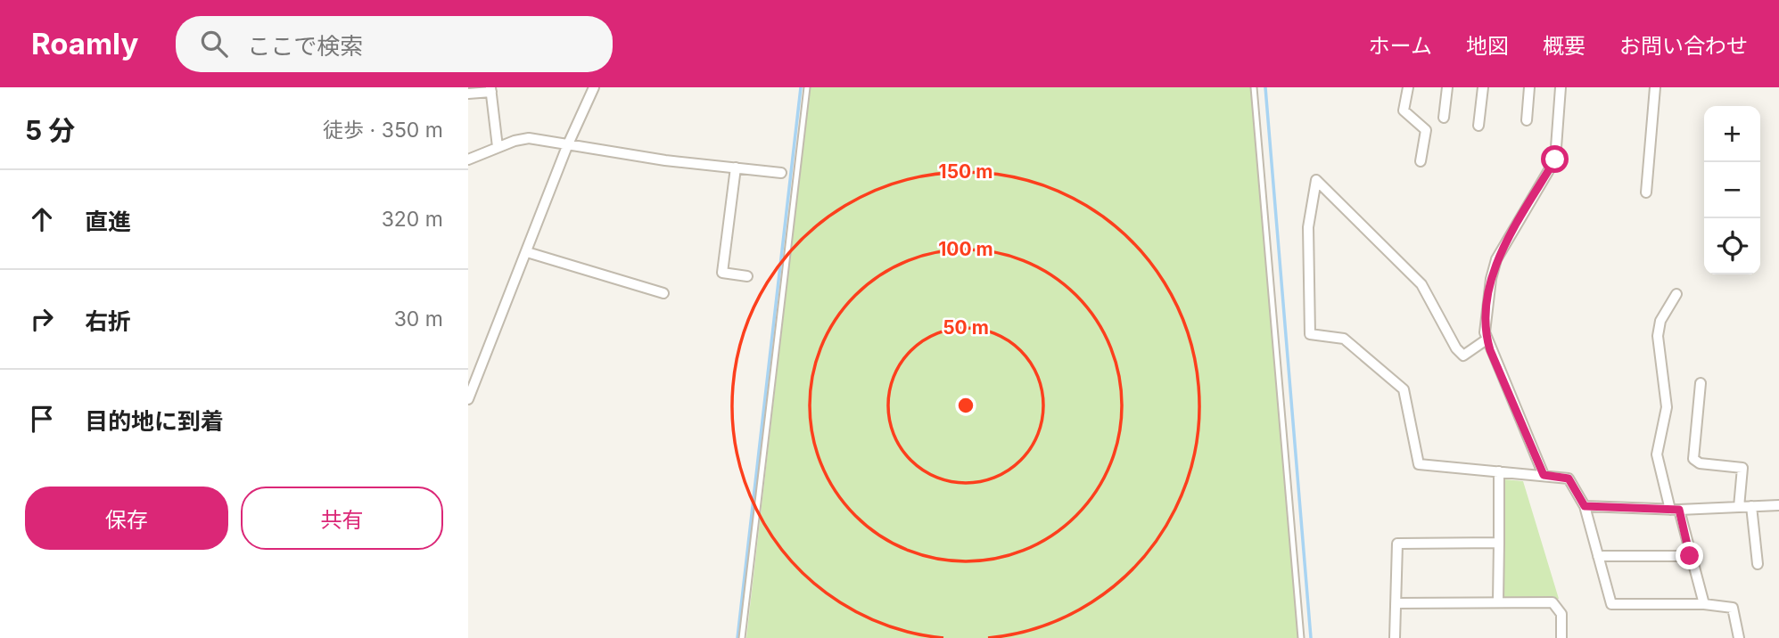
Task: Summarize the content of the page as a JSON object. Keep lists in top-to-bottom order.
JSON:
{
  "page": {
    "header": "Roamly",
    "search": "ここで検索",
    "nav": [
      "ホーム",
      "地図",
      "概要",
      "お問い合わせ"
    ],
    "heading": ["5 分", "徒歩 · 350 m"],
    "map_buttons": ["+", "−"],
    "list": [
      ["直進", "320 m"],
      ["右折", "30 m"],
      "目的地に到着"
    ],
    "buttons": ["保存", "共有"]
  },
  "rings": ["150 m", "100 m", "50 m"]
}
